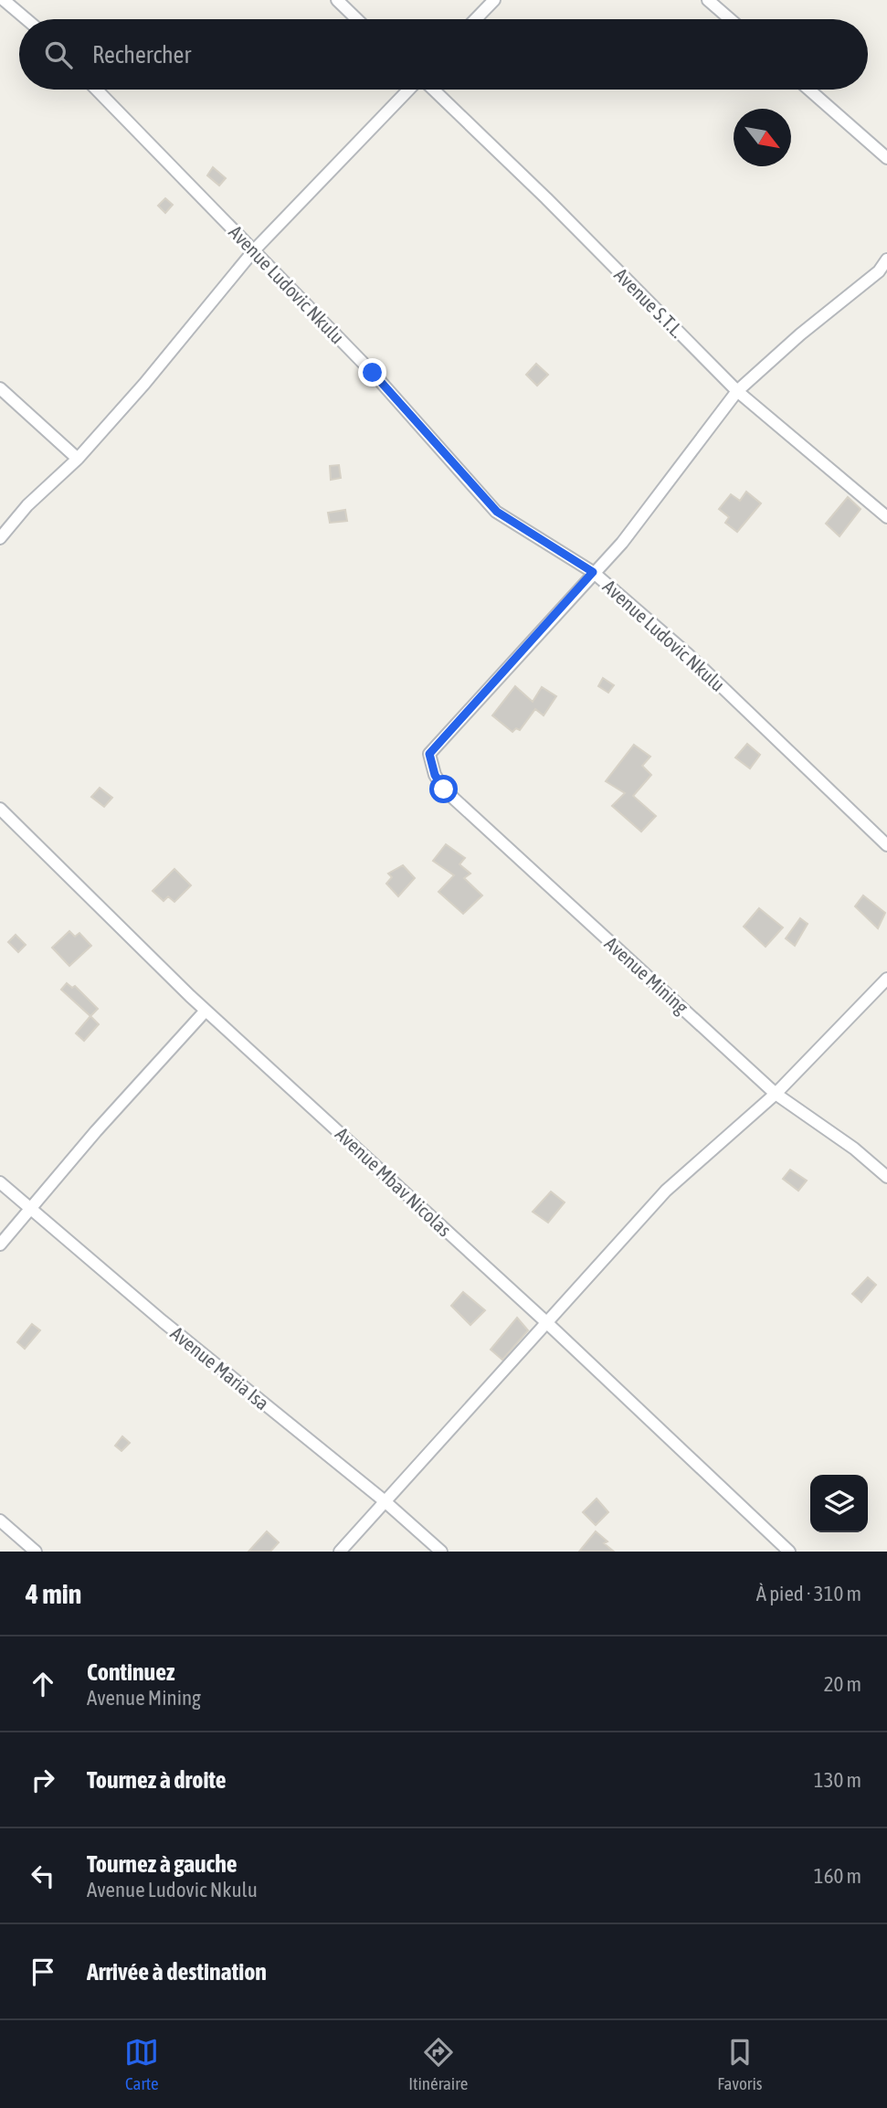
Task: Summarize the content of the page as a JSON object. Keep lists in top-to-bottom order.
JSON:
{
  "streets": {
    "street": [
      "Avenue Ludovic Nkulu",
      "Avenue S.T.L.",
      "Avenue Mining",
      "Avenue Mbav Nicolas",
      "Avenue Maria Isa"
    ]
  },
  "crossings": [
    ["Avenue Ludovic Nkulu", "Avenue Mining"]
  ],
  "north": "bottom right",
  "page": {
    "search": "Rechercher",
    "heading": ["4 min", "À pied · 310 m"],
    "list": [
      ["Continuez", "Avenue Mining", "20 m"],
      ["Tournez à droite", "130 m"],
      ["Tournez à gauche", "Avenue Ludovic Nkulu", "160 m"],
      "Arrivée à destination"
    ],
    "nav": ["Carte", "Itinéraire", "Favoris"]
  }
}
